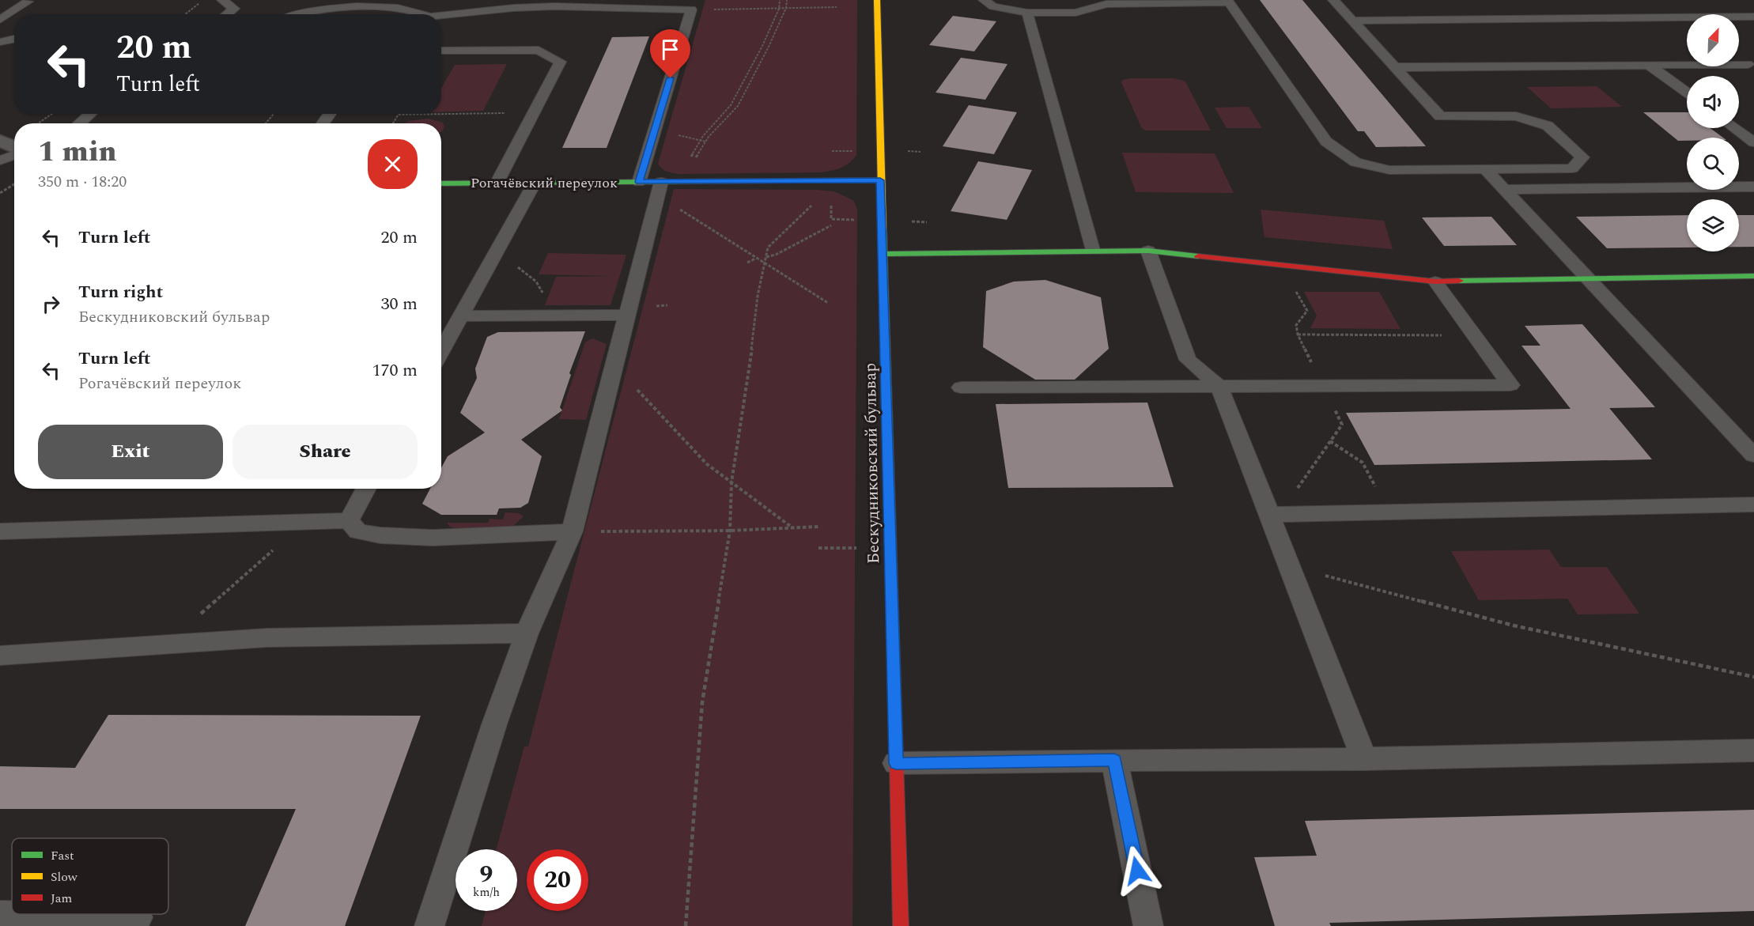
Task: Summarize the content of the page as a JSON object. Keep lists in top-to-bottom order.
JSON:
{
  "streets": {
    "street": ["Рогачёвский переулок", "Бескудниковский бульвар"]
  },
  "crossings": [
    ["Рогачёвский переулок", "Бескудниковский бульвар"]
  ],
  "legend": ["Fast", "Slow", "Jam"],
  "north": "top right",
  "page": {
    "turn": ["20 m", "Turn left"],
    "heading": ["1 min", "350 m · 18:20"],
    "list": [
      {
        "name": "Turn left",
        "value": "20 m"
      },
      {
        "name": "Turn right",
        "note": "Бескудниковский бульвар",
        "value": "30 m"
      },
      {
        "name": "Turn left",
        "note": "Рогачёвский переулок",
        "value": "170 m"
      }
    ],
    "buttons": ["Exit", "Share"],
    "speed": "9 km/h",
    "limit": "20"
  }
}
